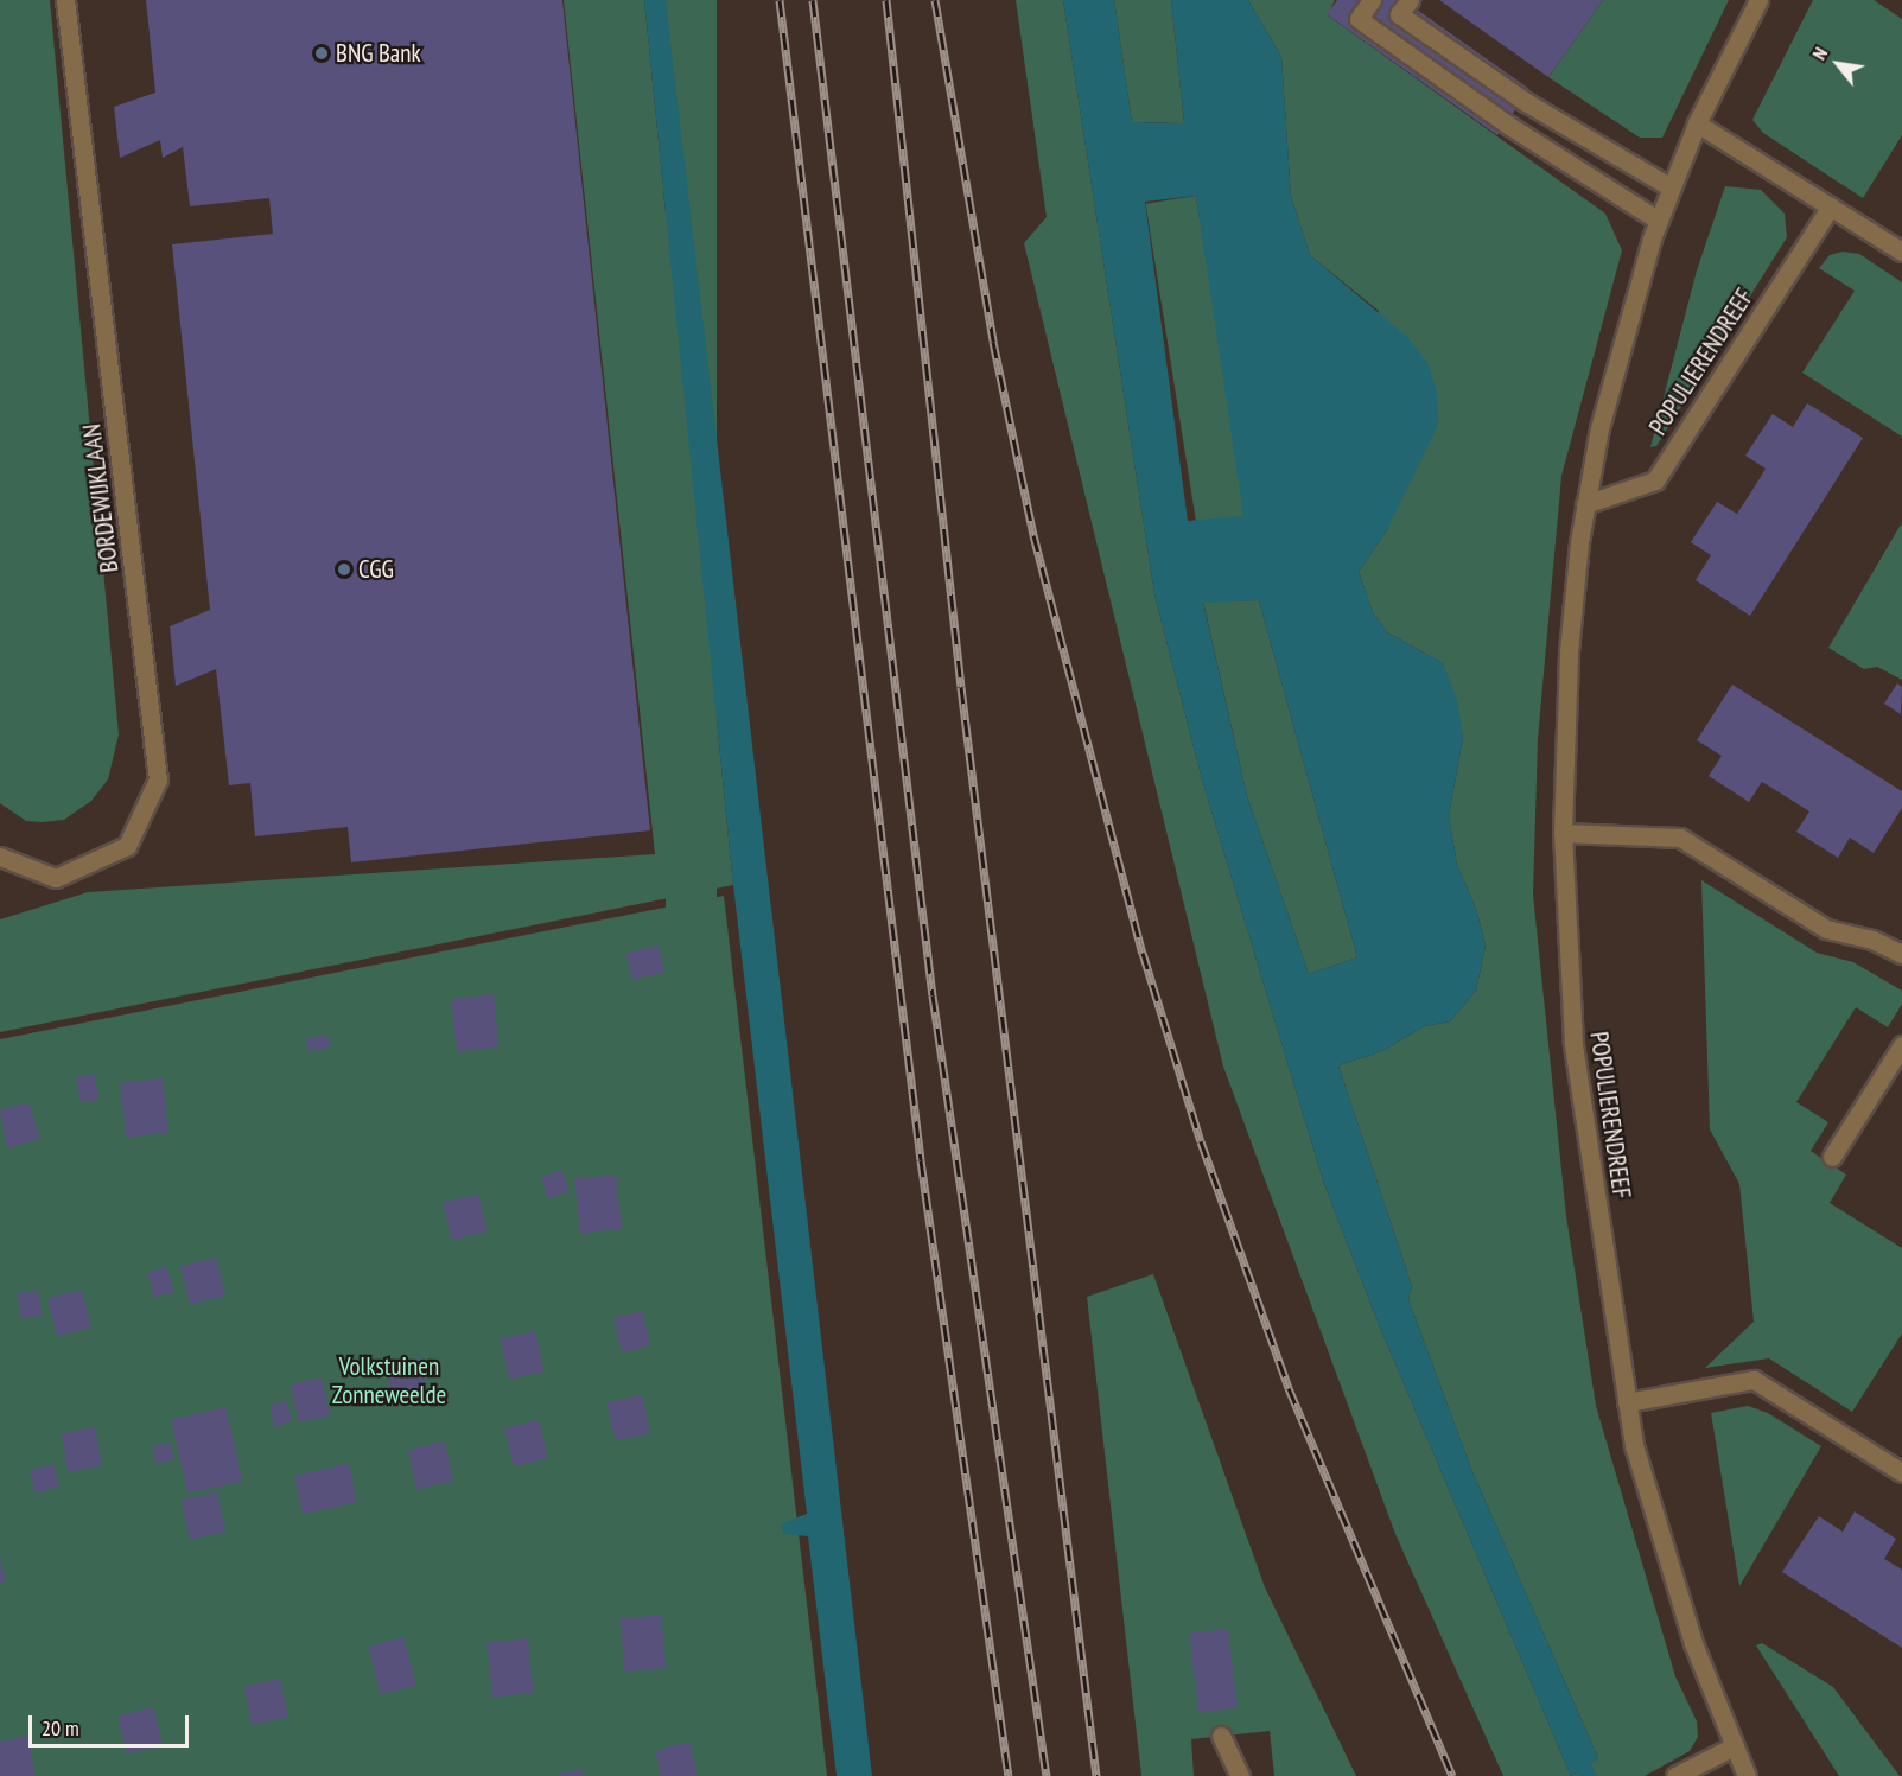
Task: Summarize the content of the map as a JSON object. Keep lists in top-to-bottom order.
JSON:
{
  "streets": {
    "street": ["POPULIERENDREEF", "BORDEWIJKLAAN"]
  },
  "parks": ["Volkstuinen Zonneweelde"],
  "places": ["BNG Bank", "CGG"],
  "scale_bar": "20 m",
  "north": "top left"
}
